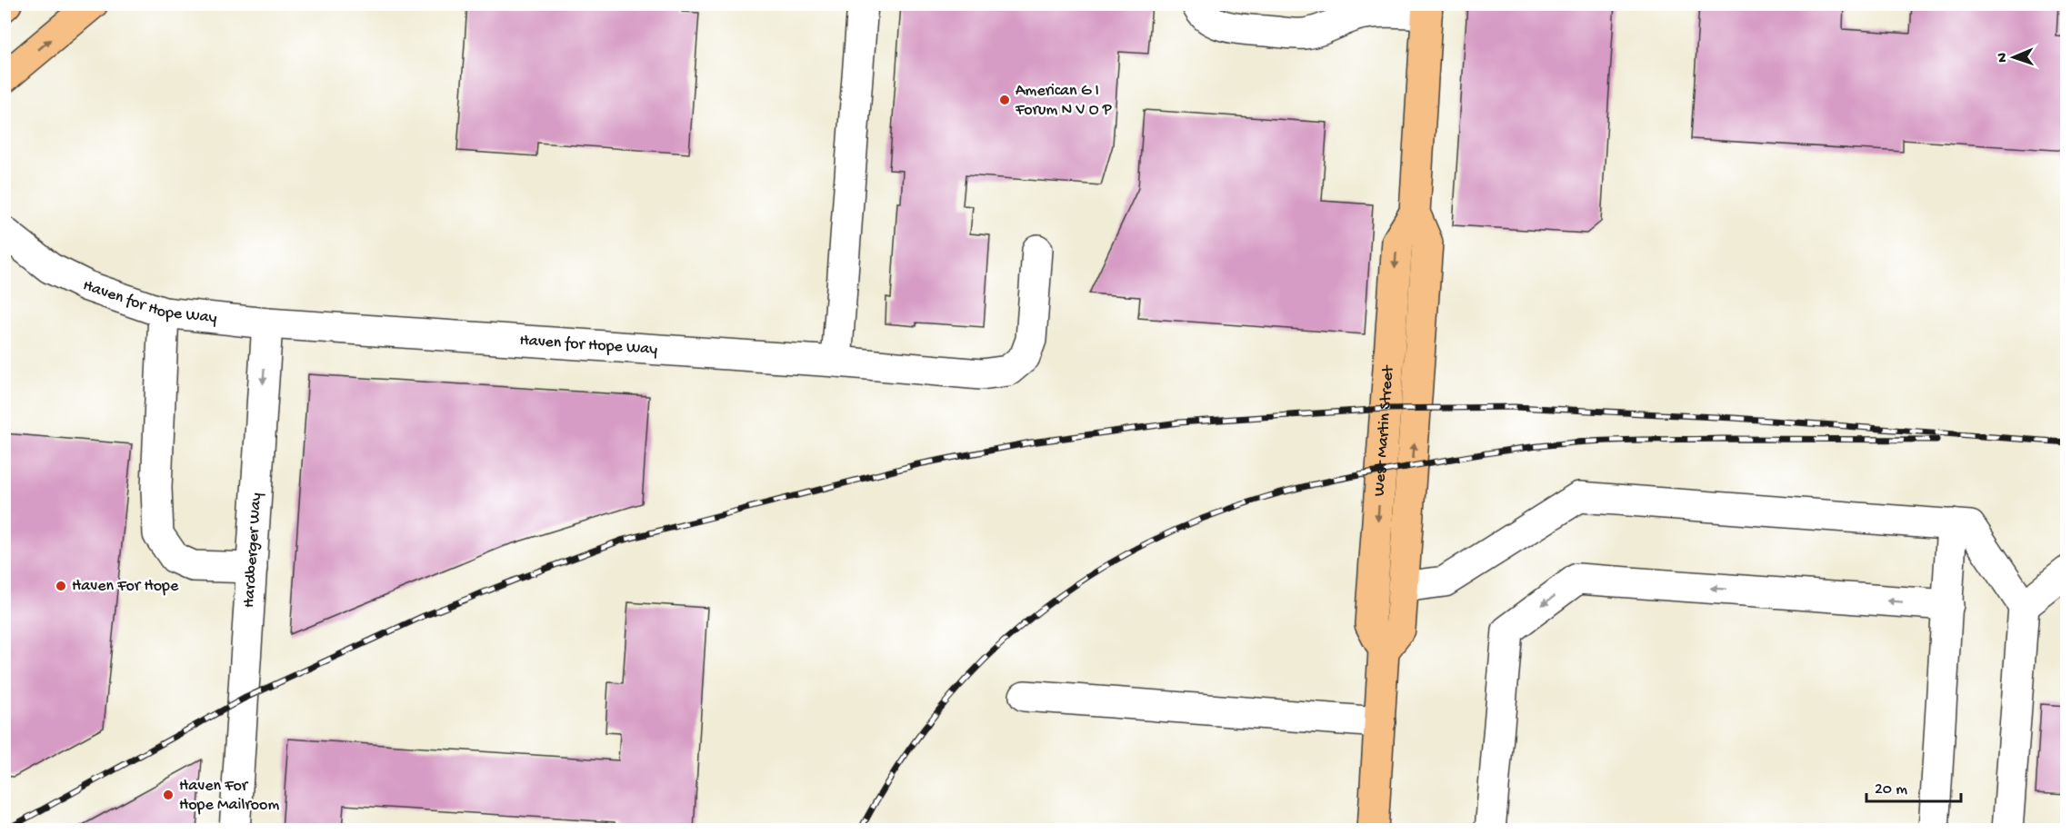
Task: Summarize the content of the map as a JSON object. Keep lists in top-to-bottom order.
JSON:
{
  "streets": {
    "main road": ["West Martin Street"],
    "street": ["Haven for Hope Way", "Hardberger Way"]
  },
  "crossings": [
    ["Haven for Hope Way", "Hardberger Way"]
  ],
  "one_way": ["Hardberger Way"],
  "places": ["American G I Forum N V O P", "Haven For Hope", "Haven For Hope Mailroom"],
  "scale_bar": "20 m",
  "north": "left"
}
